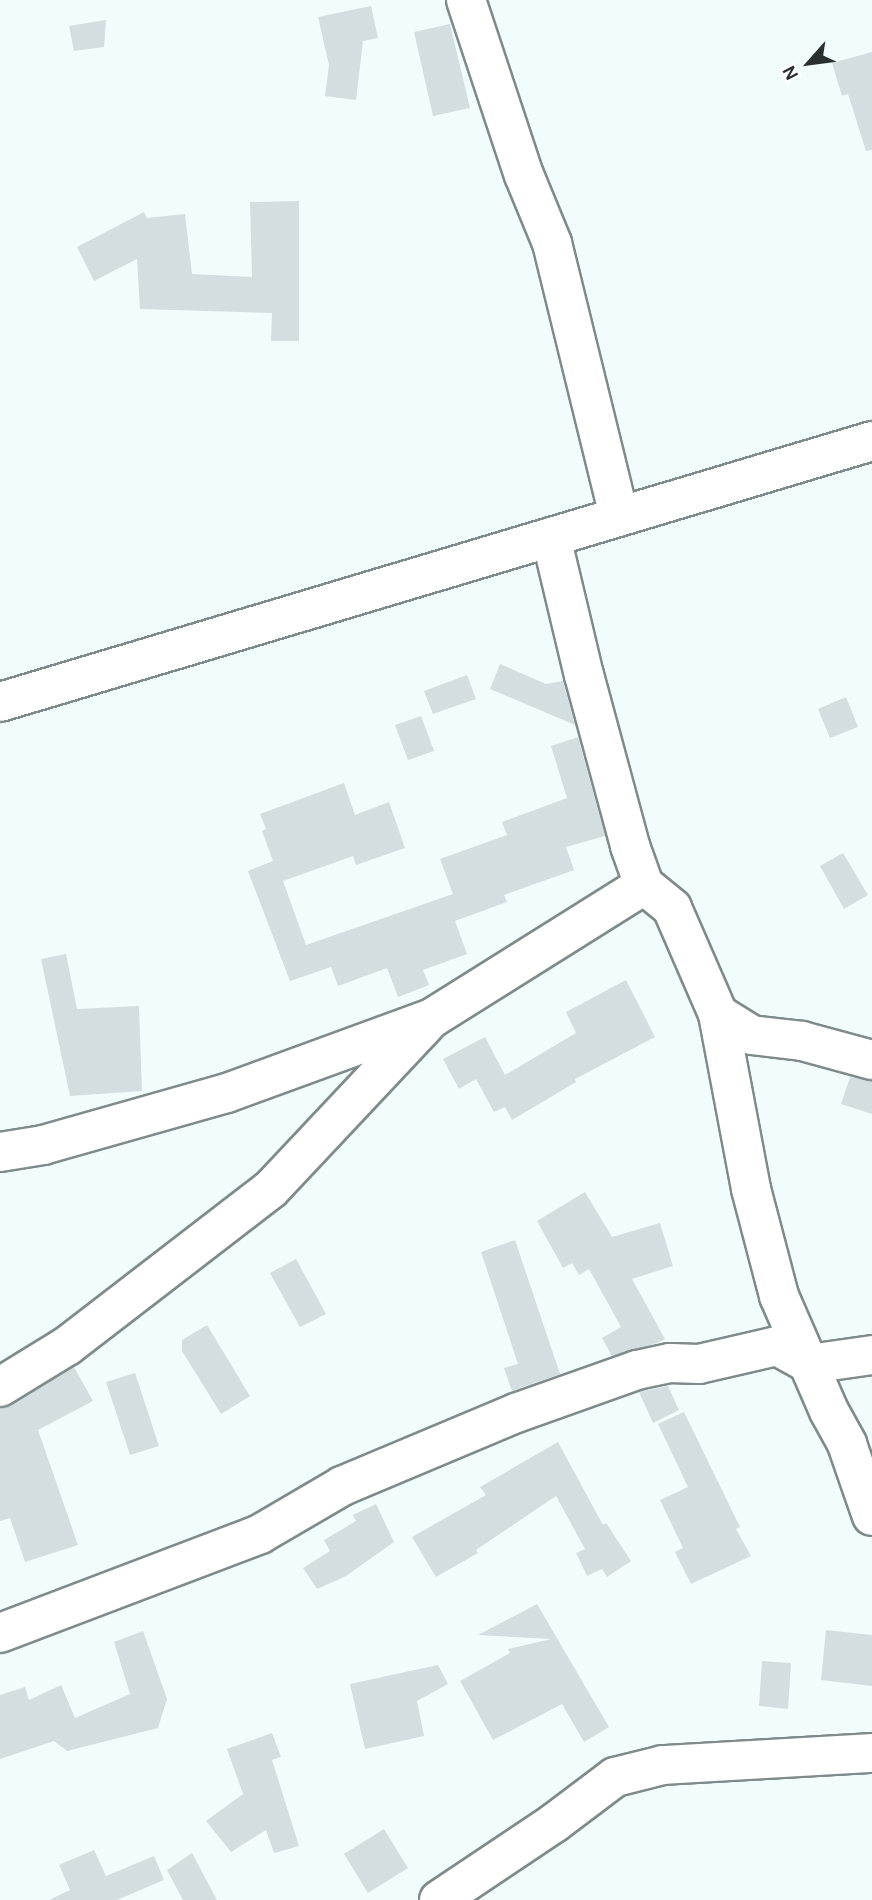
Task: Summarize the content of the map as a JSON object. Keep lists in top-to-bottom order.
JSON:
{
  "north": "bottom left"
}
